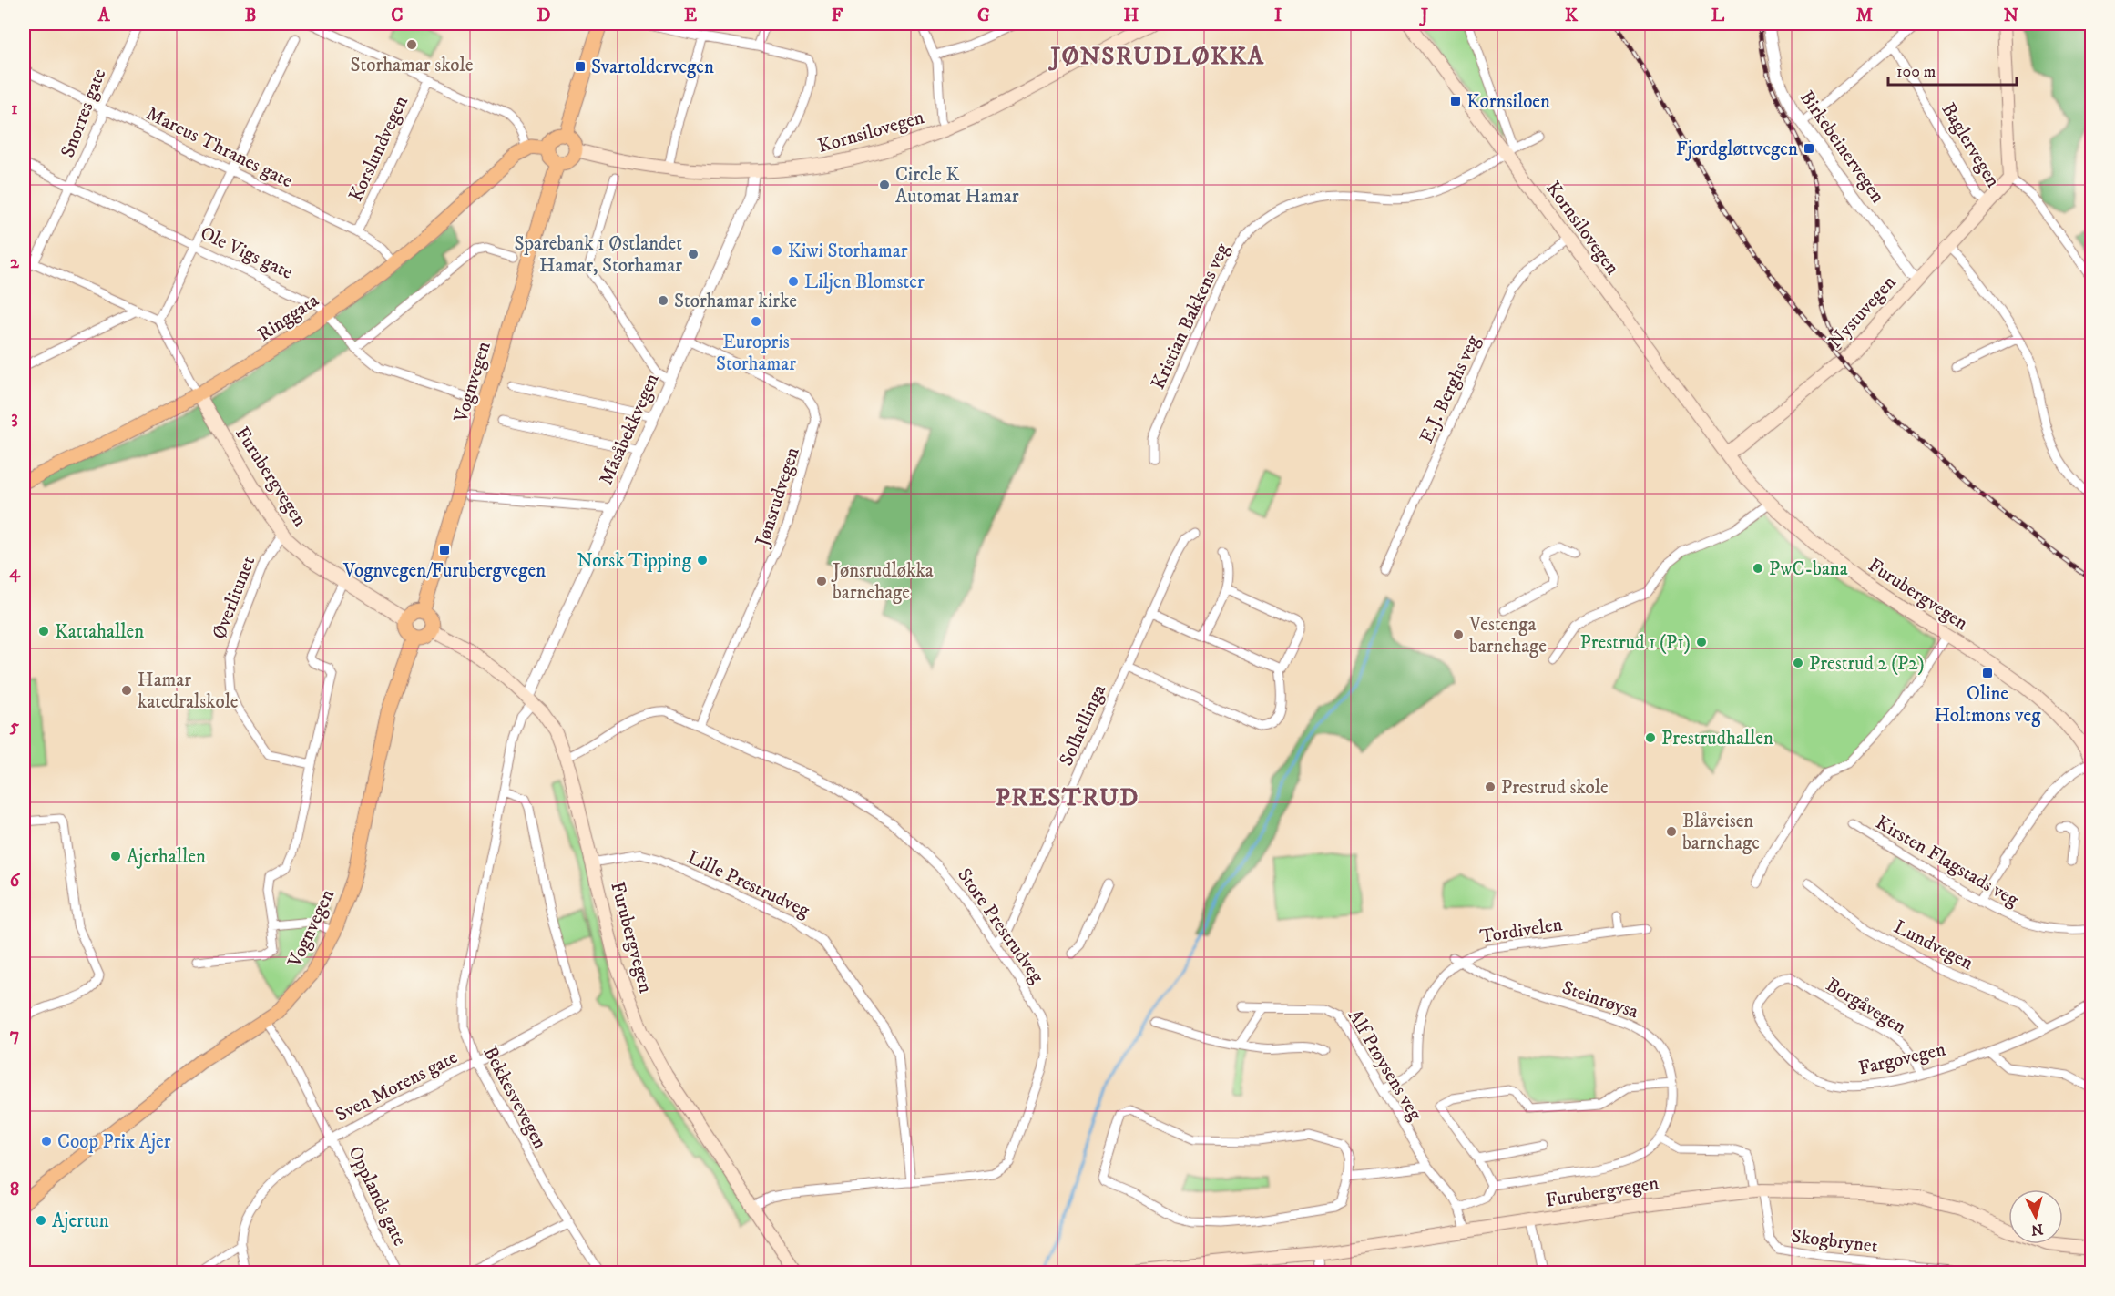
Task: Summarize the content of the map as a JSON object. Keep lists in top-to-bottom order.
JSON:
{
  "streets": {
    "main road": [
      "Kornsilovegen",
      "Nystuvegen",
      "Ringgata",
      "Vognvegen",
      "Furubergvegen"
    ],
    "street": [
      "Snorres gate",
      "Baglervegen",
      "Marcus Thranes gate",
      "Birkebeinervegen",
      "Korslundvegen",
      "Ole Vigs gate",
      "Kristian Bakkens veg",
      "E.J. Berghs veg",
      "Måsåbekkvegen",
      "Jønsrudvegen",
      "Øverlitunet",
      "Solhellinga",
      "Kirsten Flagstads veg",
      "Lille Prestrudveg",
      "Store Prestrudveg",
      "Tordivelen",
      "Lundvegen",
      "Steinrøysa",
      "Borgåvegen",
      "Fargovegen",
      "Alf Prøysens veg",
      "Sven Morens gate",
      "Bekkesvevegen",
      "Opplands gate",
      "Skogbrynet"
    ]
  },
  "crossings": [
    ["Snorres gate", "Marcus Thranes gate"],
    ["Snorres gate", "Ole Vigs gate"],
    ["Kornsilovegen", "Nystuvegen"],
    ["Kornsilovegen", "Kristian Bakkens veg"],
    ["Kornsilovegen", "Vognvegen"],
    ["Kornsilovegen", "E.J. Berghs veg"],
    ["Kornsilovegen", "Måsåbekkvegen"],
    ["Kornsilovegen", "Furubergvegen"],
    ["Baglervegen", "Nystuvegen"],
    ["Marcus Thranes gate", "Korslundvegen"],
    ["Marcus Thranes gate", "Ringgata"],
    ["Birkebeinervegen", "Nystuvegen"],
    ["Ole Vigs gate", "Ringgata"],
    ["Nystuvegen", "Furubergvegen"],
    ["Ringgata", "Furubergvegen"],
    ["Vognvegen", "Furubergvegen"],
    ["Vognvegen", "Opplands gate"],
    ["Måsåbekkvegen", "Furubergvegen"],
    ["Måsåbekkvegen", "Jønsrudvegen"],
    ["Måsåbekkvegen", "Bekkesvevegen"],
    ["Furubergvegen", "Øverlitunet"],
    ["Furubergvegen", "Lille Prestrudveg"],
    ["Furubergvegen", "Store Prestrudveg"],
    ["Furubergvegen", "Alf Prøysens veg"],
    ["Furubergvegen", "Bekkesvevegen"],
    ["Furubergvegen", "Skogbrynet"],
    ["Jønsrudvegen", "Store Prestrudveg"],
    ["Solhellinga", "Store Prestrudveg"],
    ["Lille Prestrudveg", "Store Prestrudveg"],
    ["Tordivelen", "Steinrøysa"],
    ["Tordivelen", "Alf Prøysens veg"],
    ["Lundvegen", "Fargovegen"],
    ["Steinrøysa", "Skogbrynet"],
    ["Borgåvegen", "Fargovegen"],
    ["Sven Morens gate", "Bekkesvevegen"],
    ["Sven Morens gate", "Opplands gate"]
  ],
  "districts": ["JØNSRUDLØKKA", "PRESTRUD"],
  "places": {
    "other": [
      "Storhamar skole",
      "Circle K Automat Hamar",
      "Kiwi Storhamar",
      "Sparebank 1 Østlandet Hamar, Storhamar",
      "Liljen Blomster",
      "Storhamar kirke",
      "Europris Storhamar",
      "Norsk Tipping",
      "PwC-bana",
      "Jønsrudløkka barnehage",
      "Kattahallen",
      "Vestenga barnehage",
      "Prestrud 1 (P1)",
      "Prestrud 2 (P2)",
      "Hamar katedralskole",
      "Prestrudhallen",
      "Prestrud skole",
      "Blåveisen barnehage",
      "Ajerhallen",
      "Coop Prix Ajer",
      "Ajertun"
    ],
    "transit": [
      "Svartoldervegen",
      "Kornsiloen",
      "Fjordgløttvegen",
      "Vognvegen/Furubergvegen",
      "Oline Holtmons veg"
    ]
  },
  "scale_bar": "100 m",
  "north": "bottom",
  "grid": {
    "columns": [
      "A",
      "B",
      "C",
      "D",
      "E",
      "F",
      "G",
      "H",
      "I",
      "J",
      "K",
      "L",
      "M",
      "N"
    ],
    "rows": [
      "1",
      "2",
      "3",
      "4",
      "5",
      "6",
      "7",
      "8"
    ]
  }
}
